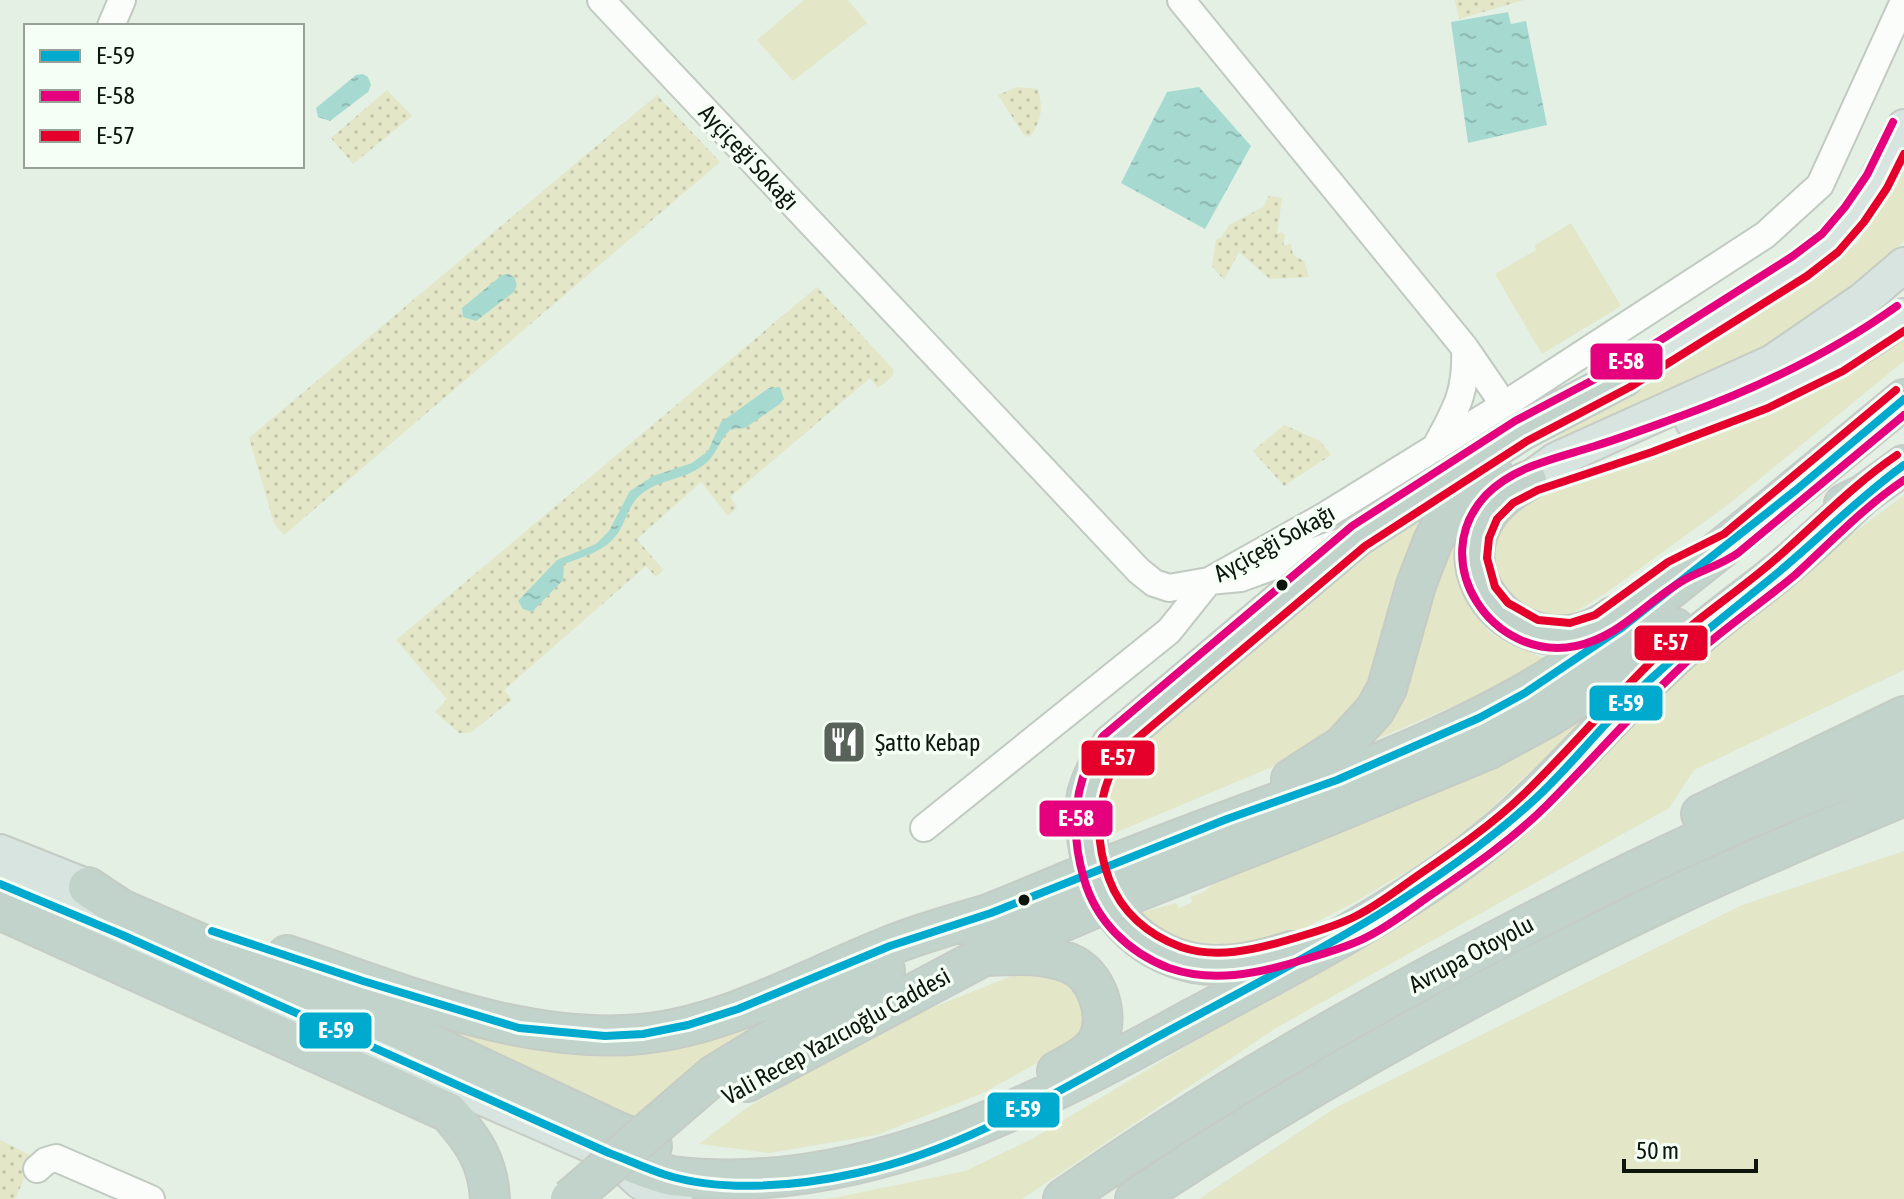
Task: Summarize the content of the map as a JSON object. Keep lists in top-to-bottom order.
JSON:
{
  "streets": {
    "highway": ["Avrupa Otoyolu", "Vali Recep Yazıcıoğlu Caddesi"],
    "street": ["Ayçiçeği Sokağı"]
  },
  "places": {
    "restaurant": ["Şatto Kebap"]
  },
  "lines": ["transit line E-58", "transit line E-57", "transit line E-59"],
  "legend": ["E-59", "E-58", "E-57"],
  "scale_bar": "50 m"
}
